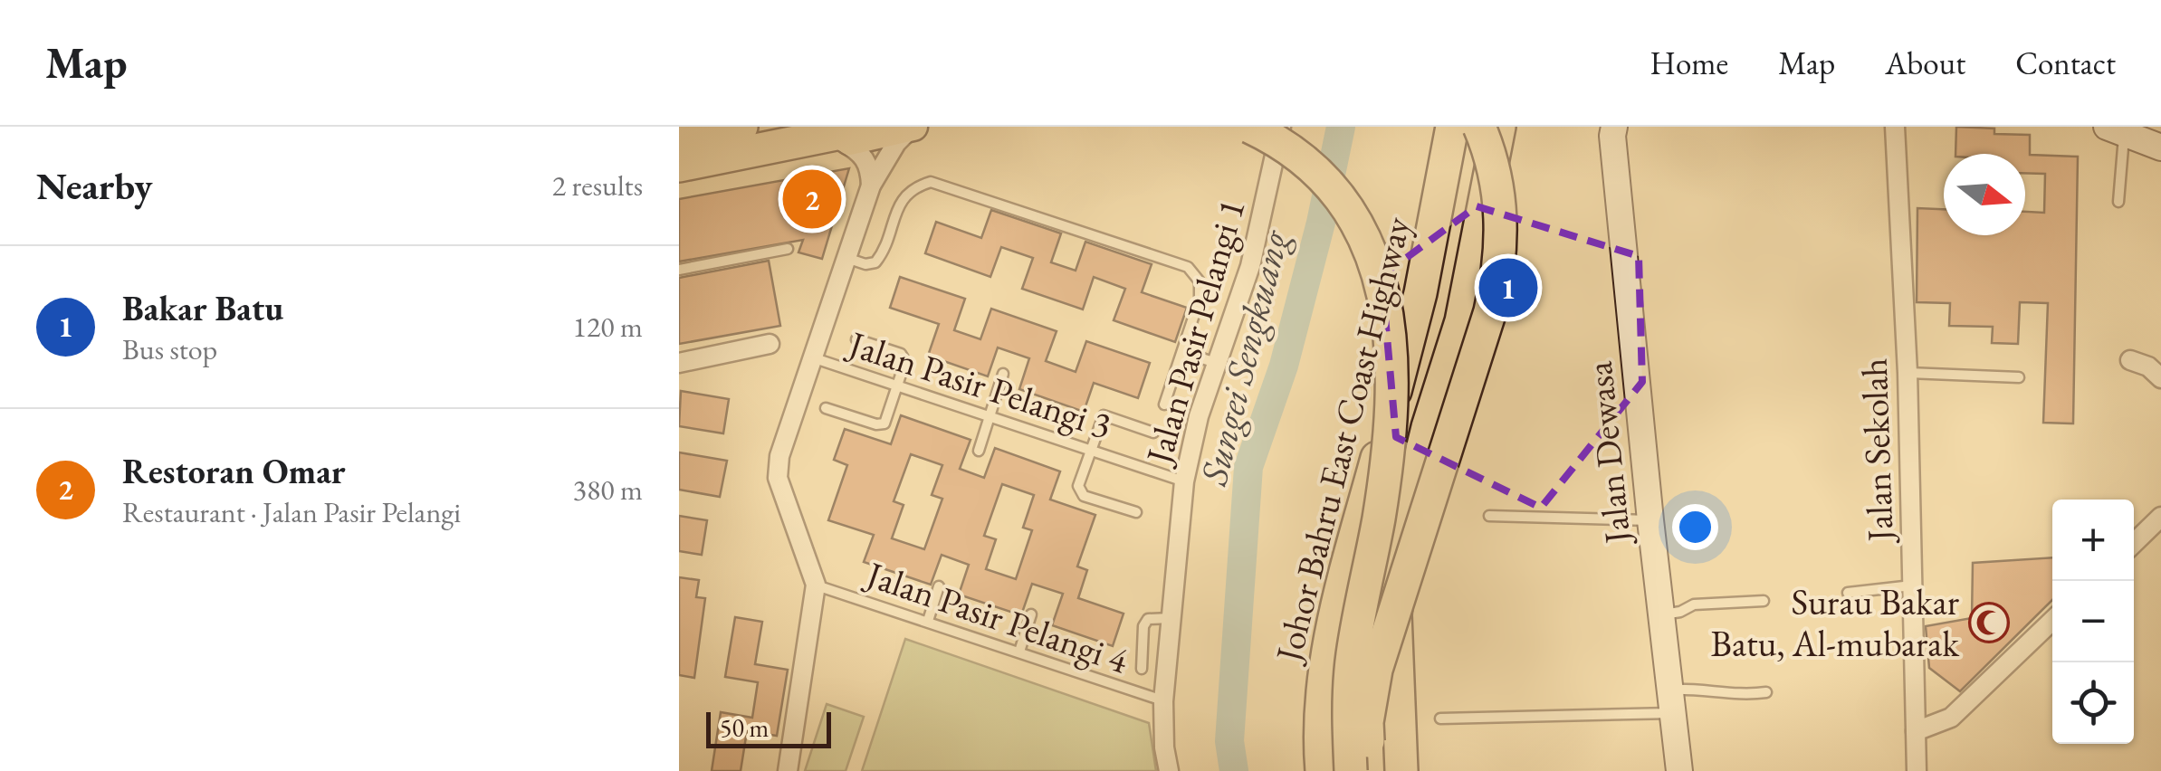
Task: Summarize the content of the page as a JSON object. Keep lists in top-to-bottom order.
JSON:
{
  "streets": {
    "highway": ["Johor Bahru East Coast Highway"],
    "street": ["Jalan Pasir Pelangi 1", "Jalan Sekolah", "Jalan Dewasa"],
    "lane": ["Jalan Pasir Pelangi 3", "Jalan Pasir Pelangi 4"]
  },
  "crossings": [
    ["Jalan Pasir Pelangi 1", "Jalan Pasir Pelangi 3"],
    ["Jalan Pasir Pelangi 1", "Jalan Pasir Pelangi 4"]
  ],
  "water": ["Sungei Sengkuang"],
  "places": {
    "mosque": ["Surau Bakar Batu, Al-mubarak"]
  },
  "scale_bar": "50 m",
  "north": "right",
  "page": {
    "header": "Map",
    "nav": [
      "Home",
      "Map",
      "About",
      "Contact"
    ],
    "heading": ["Nearby", "2 results"],
    "pins": ["2", "1"],
    "list": [
      {
        "mark": "1",
        "name": "Bakar Batu",
        "note": "Bus stop",
        "value": "120 m"
      },
      {
        "mark": "2",
        "name": "Restoran Omar",
        "note": "Restaurant · Jalan Pasir Pelangi",
        "value": "380 m"
      }
    ],
    "map_buttons": ["+", "−"],
    "scale": "50 m"
  }
}
